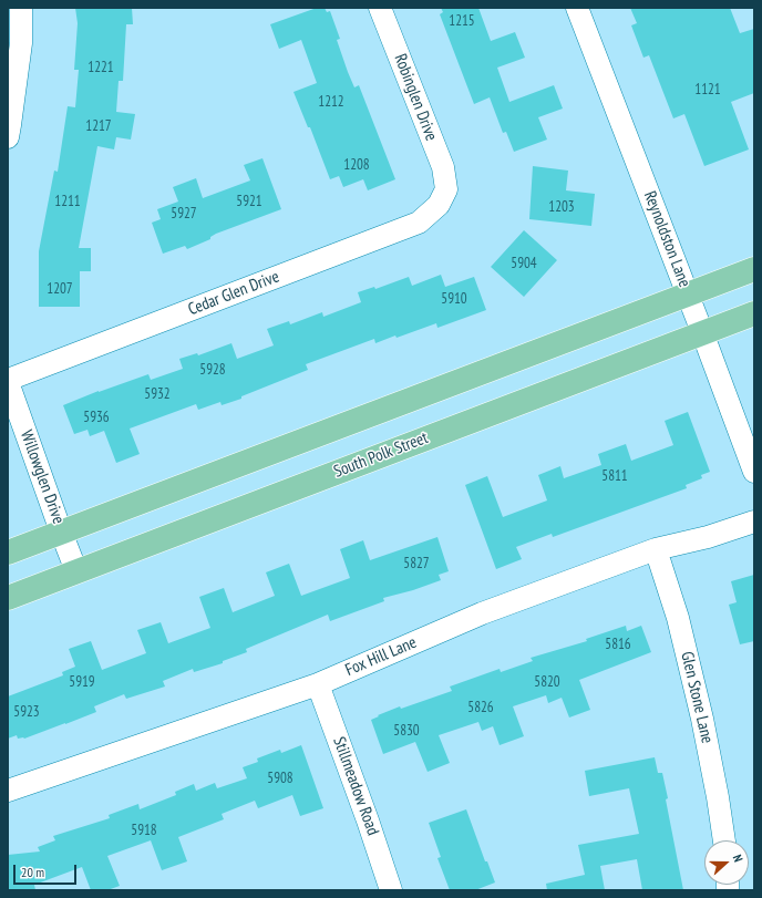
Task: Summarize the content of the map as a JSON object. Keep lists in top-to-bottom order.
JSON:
{
  "streets": {
    "main road": ["South Polk Street"],
    "street": [
      "Robinglen Drive",
      "Reynoldston Lane",
      "Cedar Glen Drive",
      "Willowglen Drive",
      "Fox Hill Lane",
      "Glen Stone Lane",
      "Stillmeadow Road"
    ]
  },
  "crossings": [
    ["Robinglen Drive", "Cedar Glen Drive"],
    ["Reynoldston Lane", "South Polk Street"],
    ["Cedar Glen Drive", "Willowglen Drive"],
    ["South Polk Street", "Willowglen Drive"],
    ["Fox Hill Lane", "Glen Stone Lane"],
    ["Fox Hill Lane", "Stillmeadow Road"]
  ],
  "house_numbers": [
    "1215",
    "1221",
    "1121",
    "1212",
    "1217",
    "1208",
    "1211",
    "5921",
    "1203",
    "5927",
    "5904",
    "1207",
    "5910",
    "5928",
    "5932",
    "5936",
    "5811",
    "5827",
    "5816",
    "5919",
    "5820",
    "5826",
    "5923",
    "5830",
    "5908",
    "5918"
  ],
  "scale_bar": "20 m",
  "north": "right"
}
